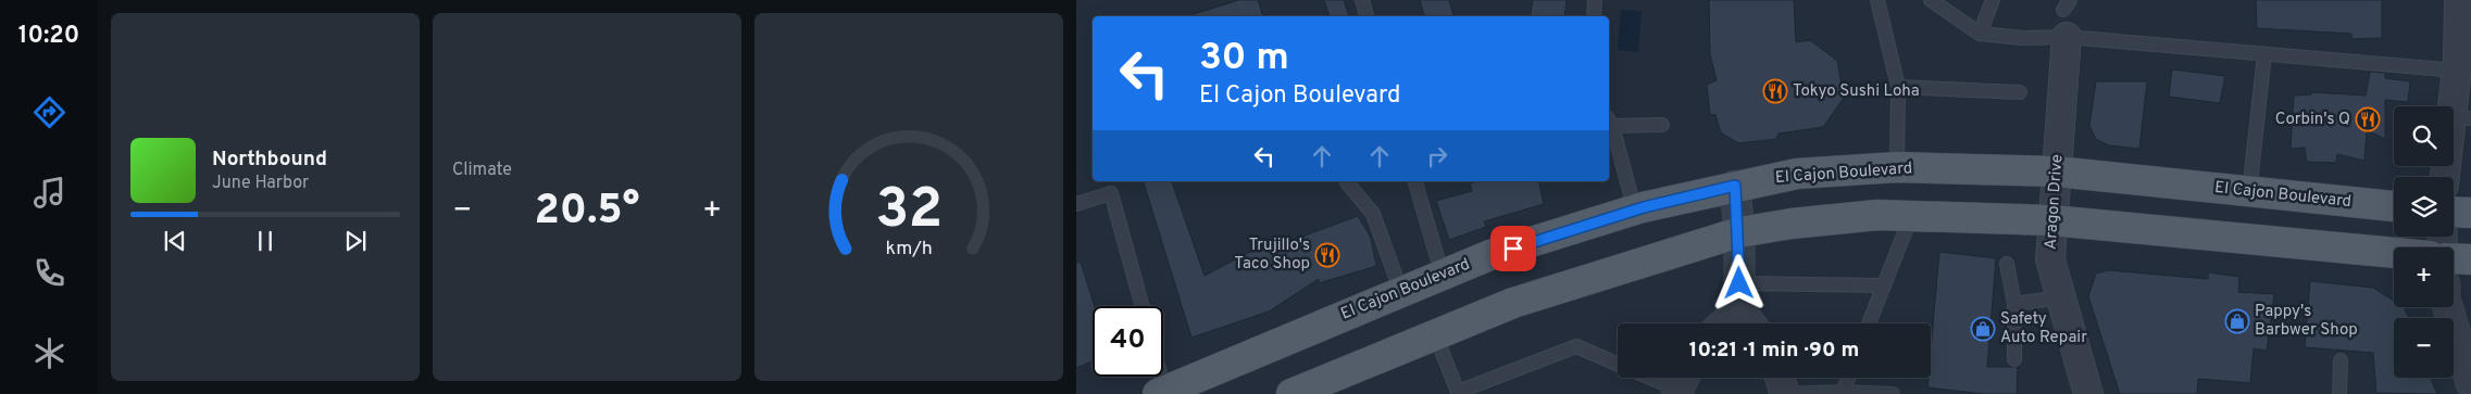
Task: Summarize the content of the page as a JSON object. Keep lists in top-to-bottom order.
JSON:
{
  "streets": {
    "main road": ["El Cajon Boulevard"],
    "street": ["Aragon Drive"]
  },
  "crossings": [
    ["El Cajon Boulevard", "Aragon Drive"]
  ],
  "places": {
    "restaurant": ["Tokyo Sushi Loha", "Corbin's Q", "Trujillo's Taco Shop"],
    "shop": ["Pappy's Barbwer Shop", "Safety Auto Repair"]
  },
  "page": {
    "tabs": "10:20",
    "tile": "Climate",
    "turn": ["30 m", "El Cajon Boulevard"],
    "map_buttons": ["+", "−"],
    "song": ["Northbound", "June Harbor"],
    "heat": ["−", "20.5°", "+"],
    "limit": "40",
    "trip": "10:21 · 1 min · 90 m",
    "gauge": ["32", "km/h"]
  }
}
